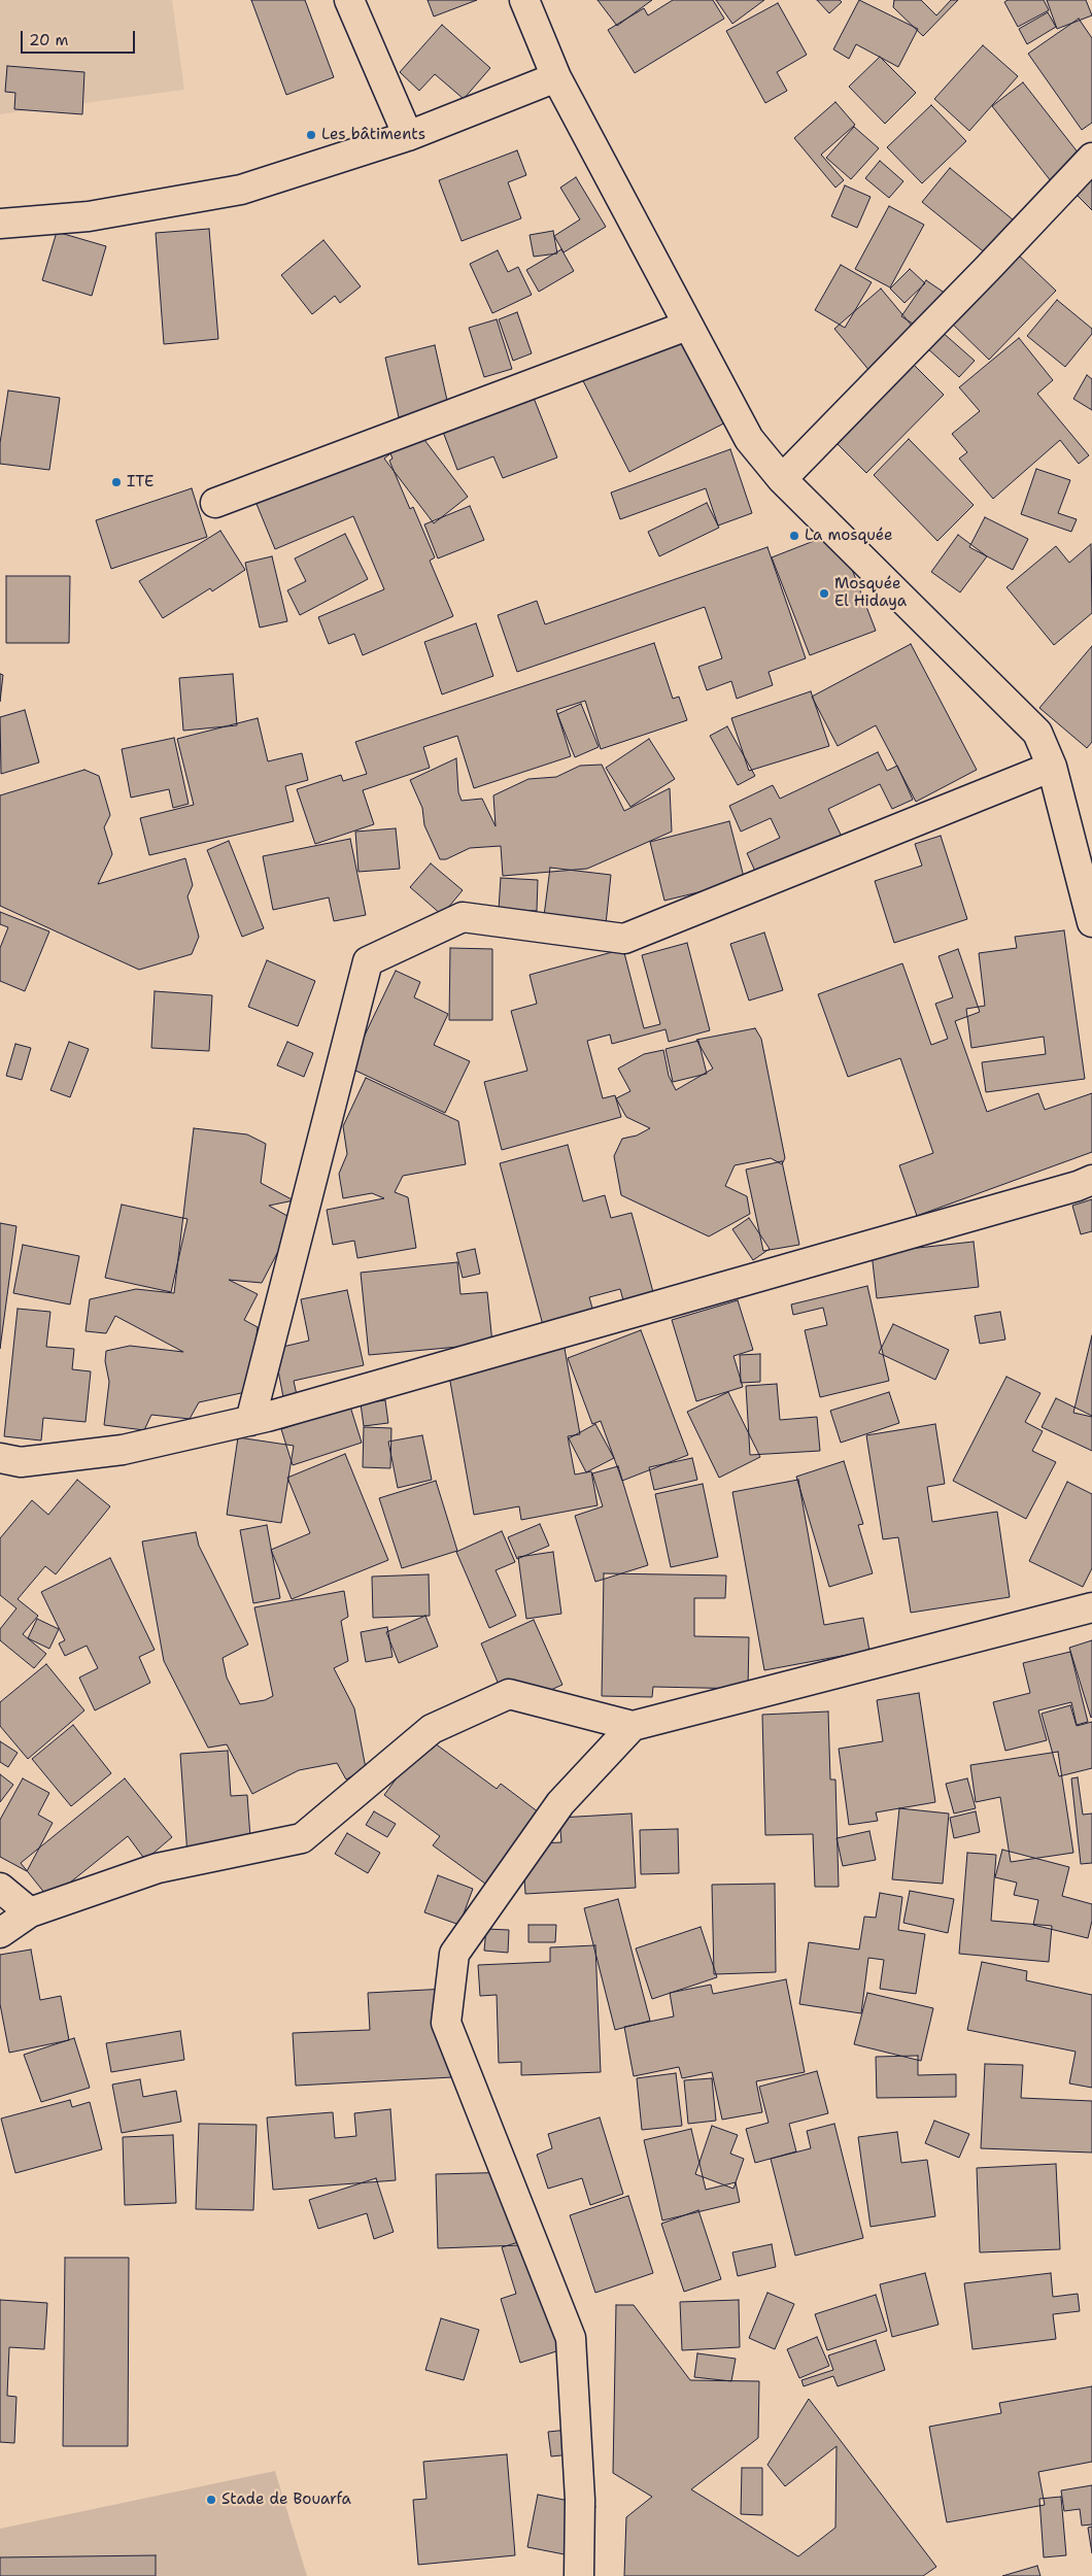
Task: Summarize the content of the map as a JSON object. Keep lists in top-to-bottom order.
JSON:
{
  "places": [
    "Les bâtiments",
    "ITE",
    "La mosquée",
    "Mosquée El Hidaya",
    "Stade de Bouarfa"
  ],
  "scale_bar": "20 m"
}
